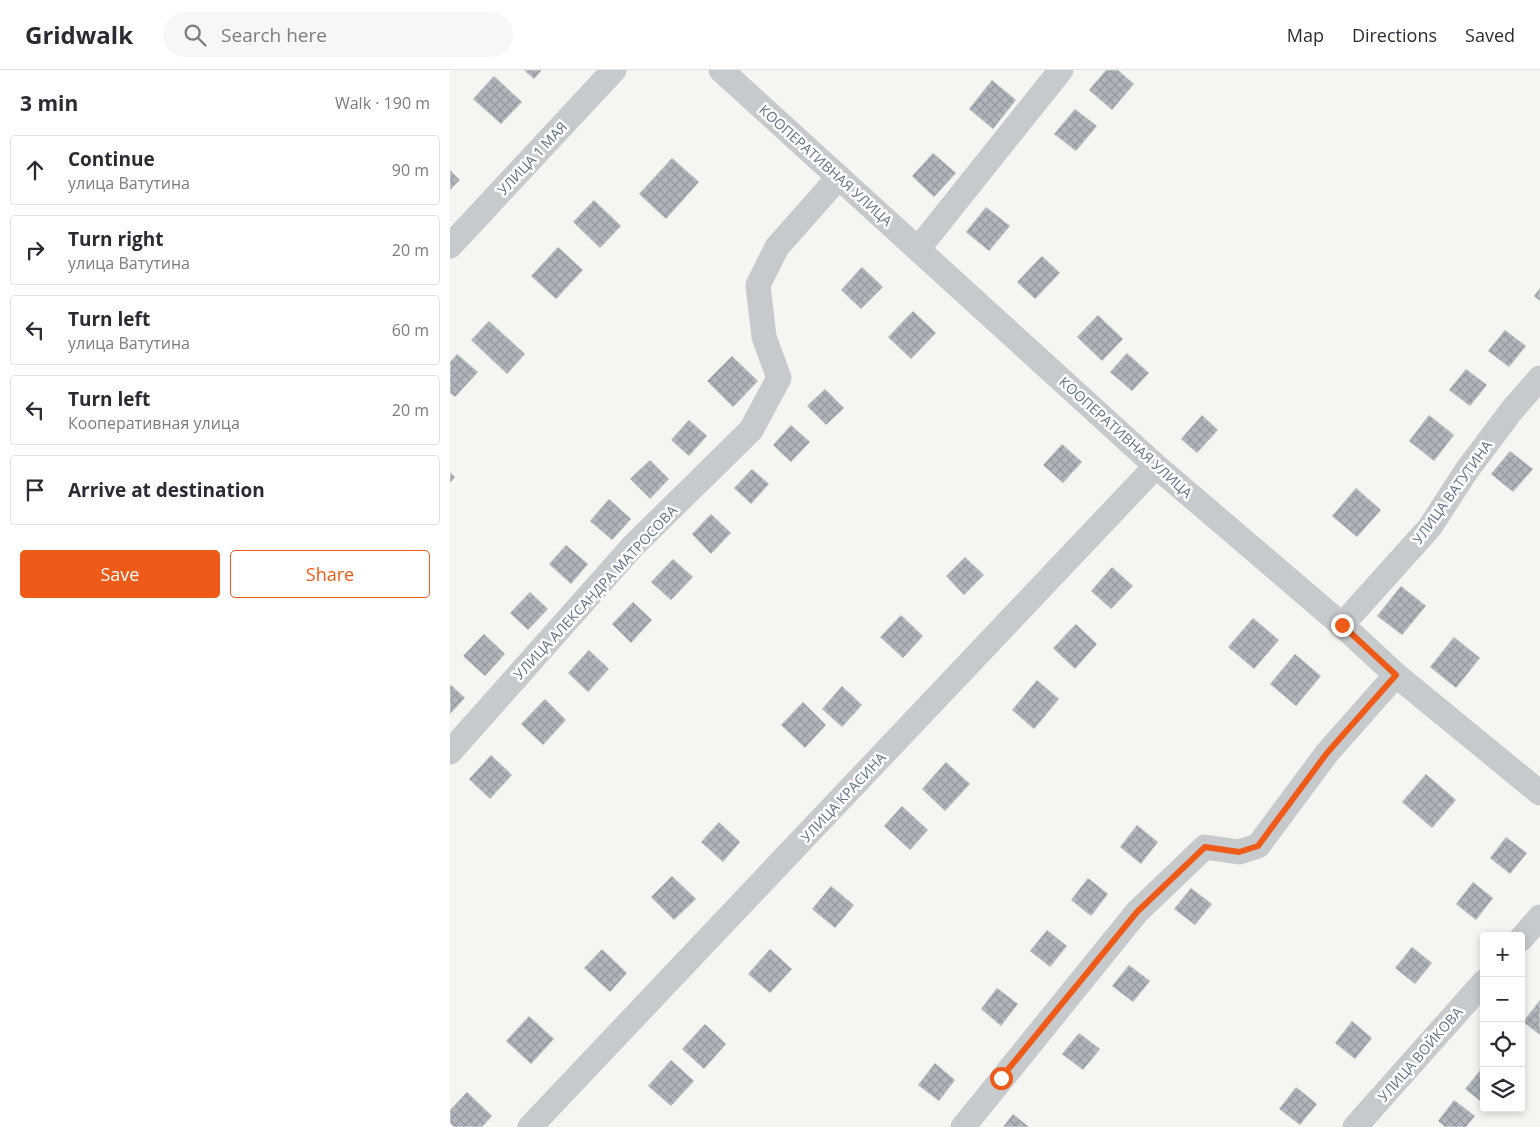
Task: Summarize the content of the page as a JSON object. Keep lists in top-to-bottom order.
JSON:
{
  "streets": {
    "street": [
      "УЛИЦА 1 МАЯ",
      "КООПЕРАТИВНАЯ УЛИЦА",
      "УЛИЦА ВАТУТИНА",
      "УЛИЦА АЛЕКСАНДРА МАТРОСОВА",
      "УЛИЦА КРАСИНА",
      "УЛИЦА ВОЙКОВА"
    ]
  },
  "crossings": [
    ["КООПЕРАТИВНАЯ УЛИЦА", "УЛИЦА ВАТУТИНА"],
    ["КООПЕРАТИВНАЯ УЛИЦА", "УЛИЦА АЛЕКСАНДРА МАТРОСОВА"],
    ["КООПЕРАТИВНАЯ УЛИЦА", "УЛИЦА КРАСИНА"]
  ],
  "page": {
    "header": "Gridwalk",
    "search": "Search here",
    "nav": ["Map", "Directions", "Saved"],
    "heading": ["3 min", "Walk · 190 m"],
    "list": [
      ["Continue", "улица Ватутина", "90 m"],
      ["Turn right", "улица Ватутина", "20 m"],
      ["Turn left", "улица Ватутина", "60 m"],
      ["Turn left", "Кооперативная улица", "20 m"],
      "Arrive at destination"
    ],
    "buttons": ["Save", "Share"],
    "map_buttons": ["+", "−"]
  }
}
